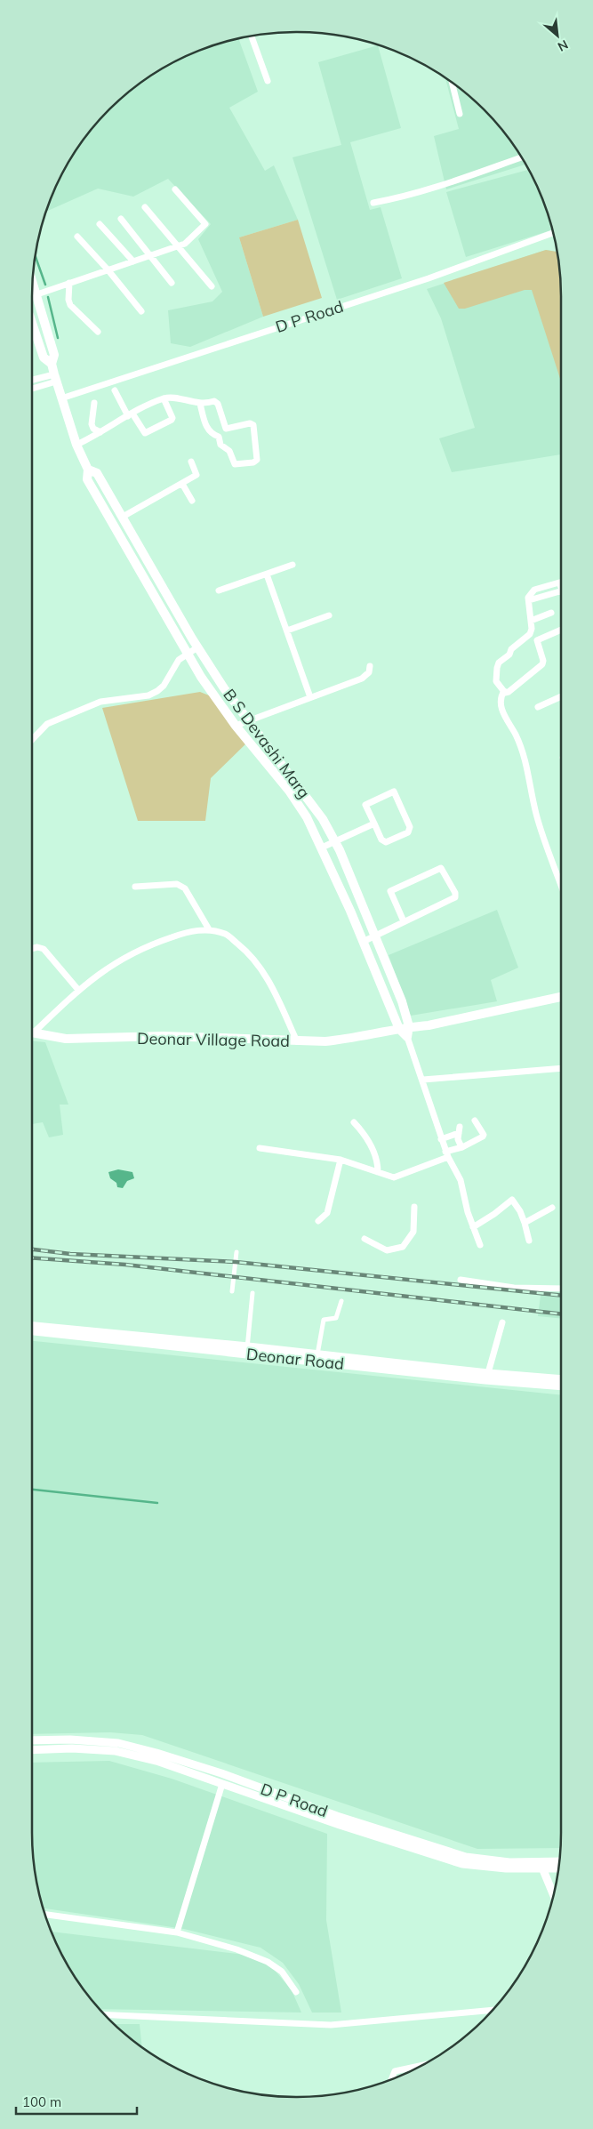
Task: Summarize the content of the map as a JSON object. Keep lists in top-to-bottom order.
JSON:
{
  "streets": {
    "main road": ["B S Devashi Marg", "Deonar Village Road"],
    "street": ["D P Road", "Deonar Road"]
  },
  "crossings": [
    ["D P Road", "B S Devashi Marg"],
    ["B S Devashi Marg", "Deonar Village Road"]
  ],
  "scale_bar": "100 m",
  "north": "bottom right"
}
